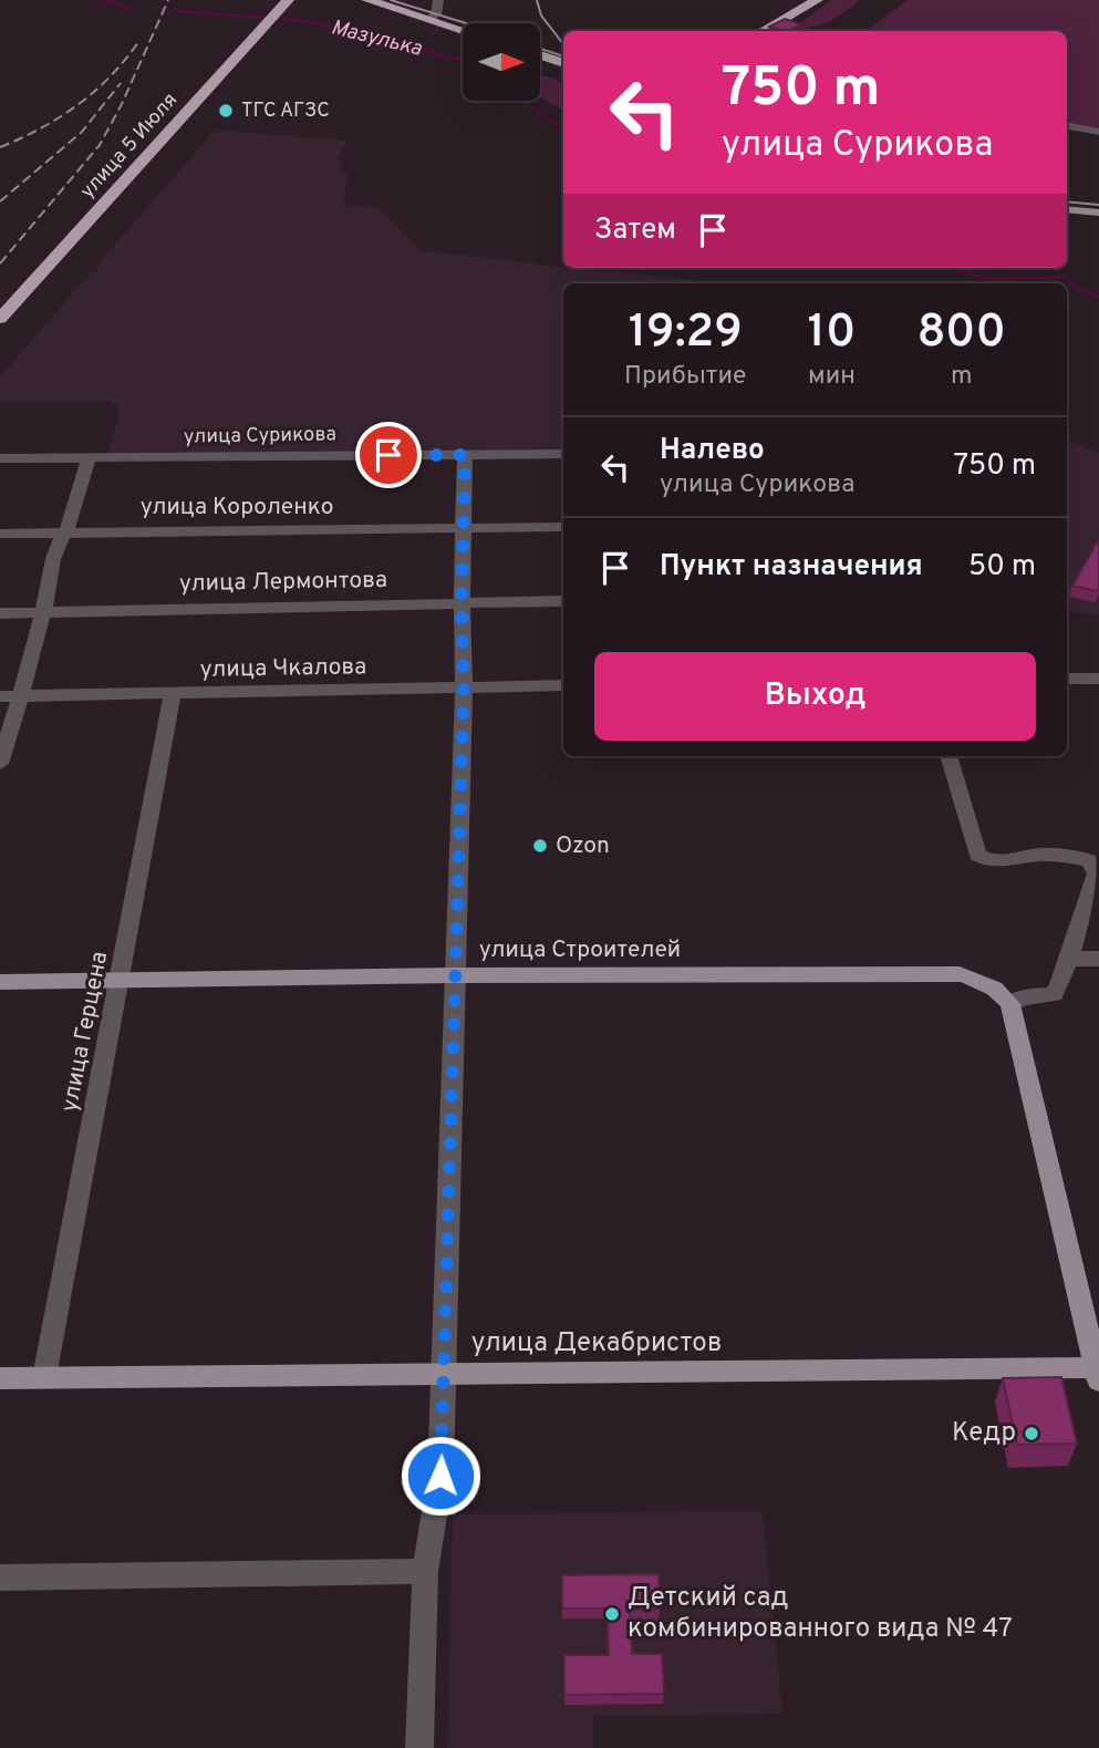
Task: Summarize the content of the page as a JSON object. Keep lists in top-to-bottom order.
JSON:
{
  "streets": {
    "highway": ["улица 5 Июля"],
    "main road": ["улица Строителей", "улица Декабристов"],
    "street": [
      "улица Сурикова",
      "улица Короленко",
      "улица Лермонтова",
      "улица Чкалова",
      "улица Герцена"
    ]
  },
  "crossings": [
    ["улица Чкалова", "улица Герцена"],
    ["улица Строителей", "улица Герцена"],
    ["улица Герцена", "улица Декабристов"]
  ],
  "water": ["Мазулька"],
  "places": [
    "ТГС АГЗС",
    "Ozon",
    "Кедр",
    "Детский сад комбинированного вида № 47"
  ],
  "north": "right",
  "page": {
    "turn": ["750 m", "улица Сурикова"],
    "then": "Затем",
    "eta": [
      "19:29",
      "Прибытие",
      "10",
      "мин",
      "800",
      "m"
    ],
    "list": [
      {
        "name": "Налево",
        "note": "улица Сурикова",
        "value": "750 m"
      },
      {
        "name": "Пункт назначения",
        "value": "50 m"
      }
    ],
    "buttons": "Выход"
  }
}
